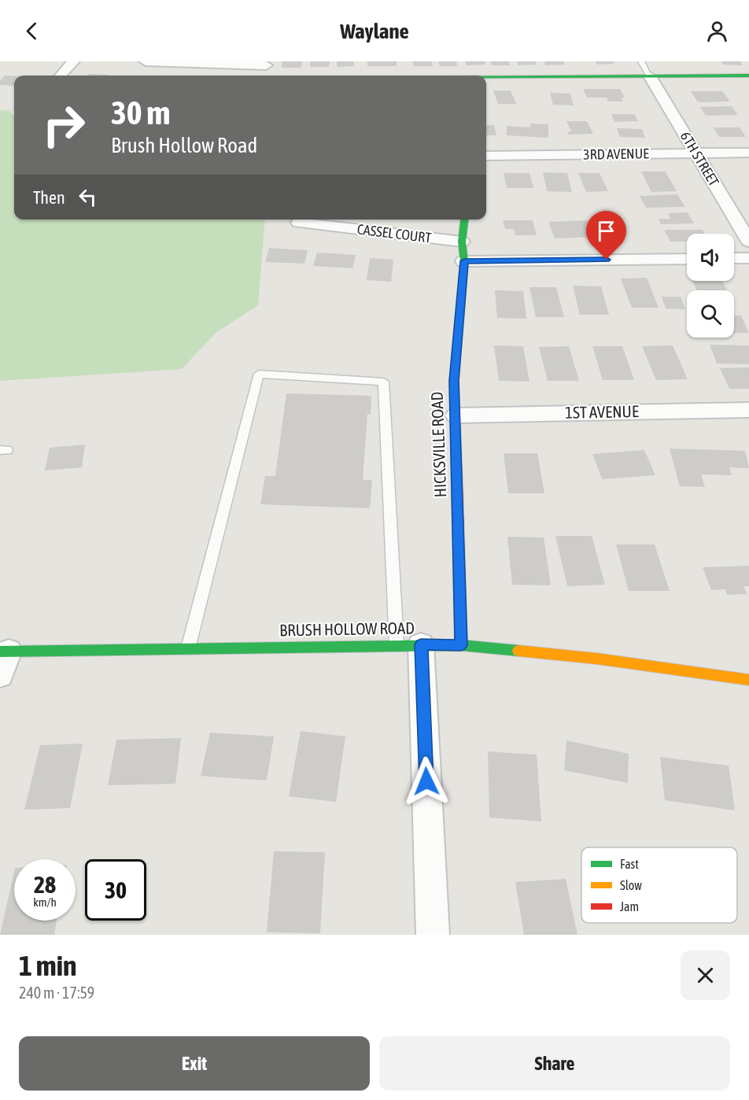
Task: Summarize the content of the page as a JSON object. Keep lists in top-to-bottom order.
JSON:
{
  "streets": {
    "street": [
      "3RD AVENUE",
      "6TH STREET",
      "CASSEL COURT",
      "1ST AVENUE",
      "HICKSVILLE ROAD",
      "BRUSH HOLLOW ROAD"
    ]
  },
  "crossings": [
    ["3RD AVENUE", "6TH STREET"],
    ["CASSEL COURT", "HICKSVILLE ROAD"],
    ["1ST AVENUE", "HICKSVILLE ROAD"],
    ["HICKSVILLE ROAD", "BRUSH HOLLOW ROAD"]
  ],
  "legend": ["Fast", "Slow", "Jam"],
  "page": {
    "header": "Waylane",
    "turn": ["30 m", "Brush Hollow Road"],
    "then": "Then",
    "speed": "28 km/h",
    "limit": "30",
    "heading": ["1 min", "240 m · 17:59"],
    "buttons": ["Exit", "Share"]
  }
}
